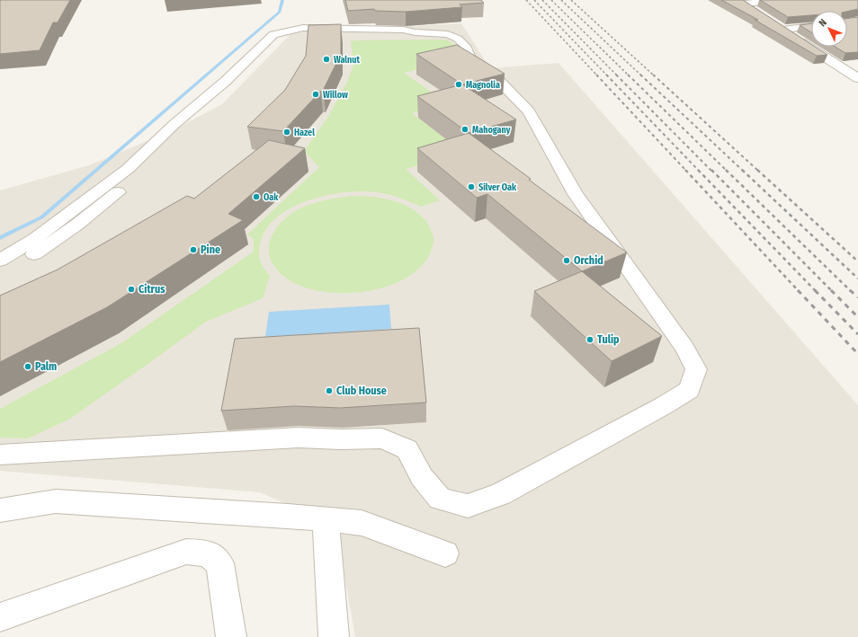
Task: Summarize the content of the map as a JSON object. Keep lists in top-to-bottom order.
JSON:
{
  "places": [
    "Walnut",
    "Magnolia",
    "Willow",
    "Mahogany",
    "Hazel",
    "Silver Oak",
    "Oak",
    "Pine",
    "Orchid",
    "Citrus",
    "Tulip",
    "Palm",
    "Club House"
  ],
  "north": "top left"
}
